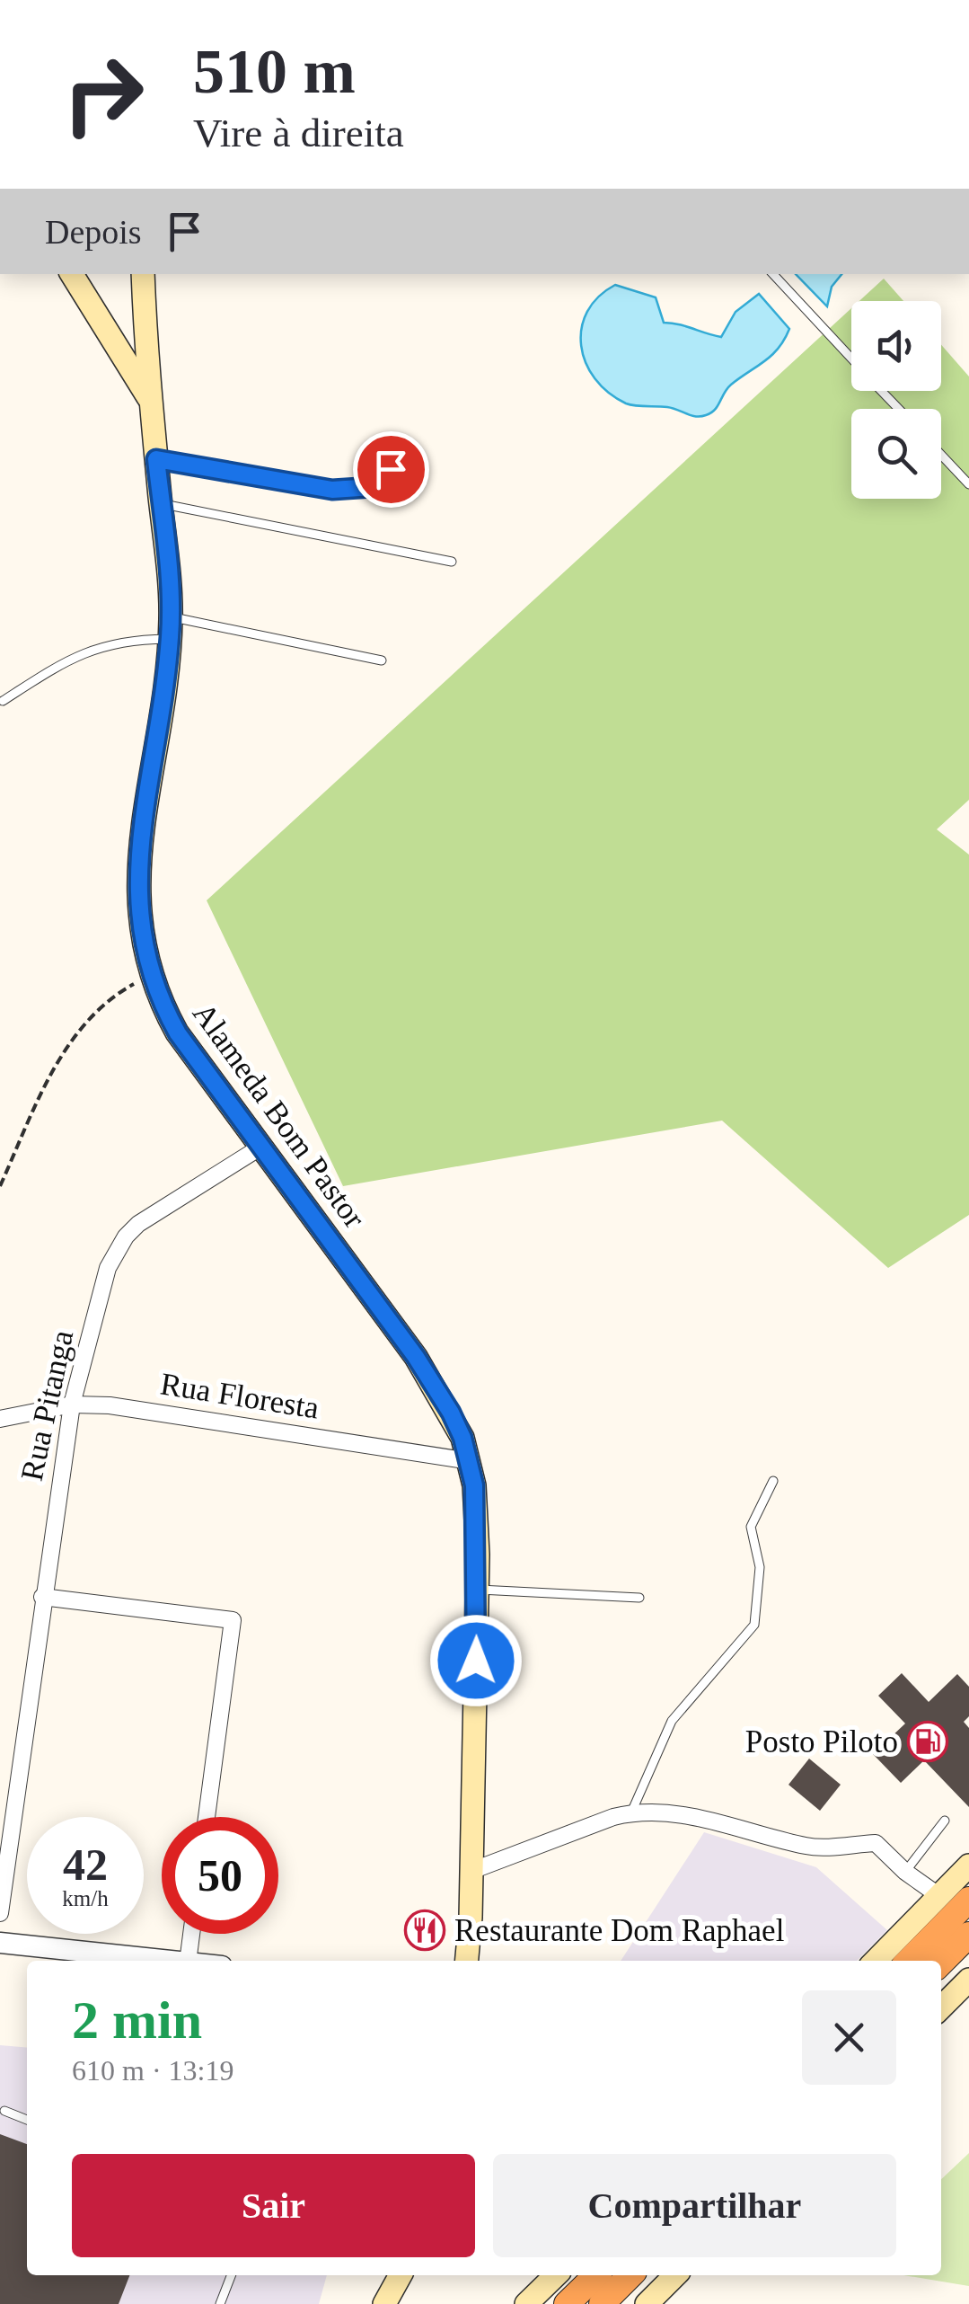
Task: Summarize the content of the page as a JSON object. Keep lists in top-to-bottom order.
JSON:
{
  "streets": {
    "main road": ["Alameda Bom Pastor"],
    "street": ["Rua Floresta", "Rua Pitanga"]
  },
  "crossings": [
    ["Alameda Bom Pastor", "Rua Floresta"],
    ["Alameda Bom Pastor", "Rua Pitanga"],
    ["Rua Floresta", "Rua Pitanga"]
  ],
  "places": {
    "fuel station": ["Posto Piloto"],
    "restaurant": ["Restaurante Dom Raphael"]
  },
  "page": {
    "turn": ["510 m", "Vire à direita"],
    "then": "Depois",
    "speed": "42 km/h",
    "limit": "50",
    "heading": ["2 min", "610 m · 13:19"],
    "buttons": ["Sair", "Compartilhar"]
  }
}
